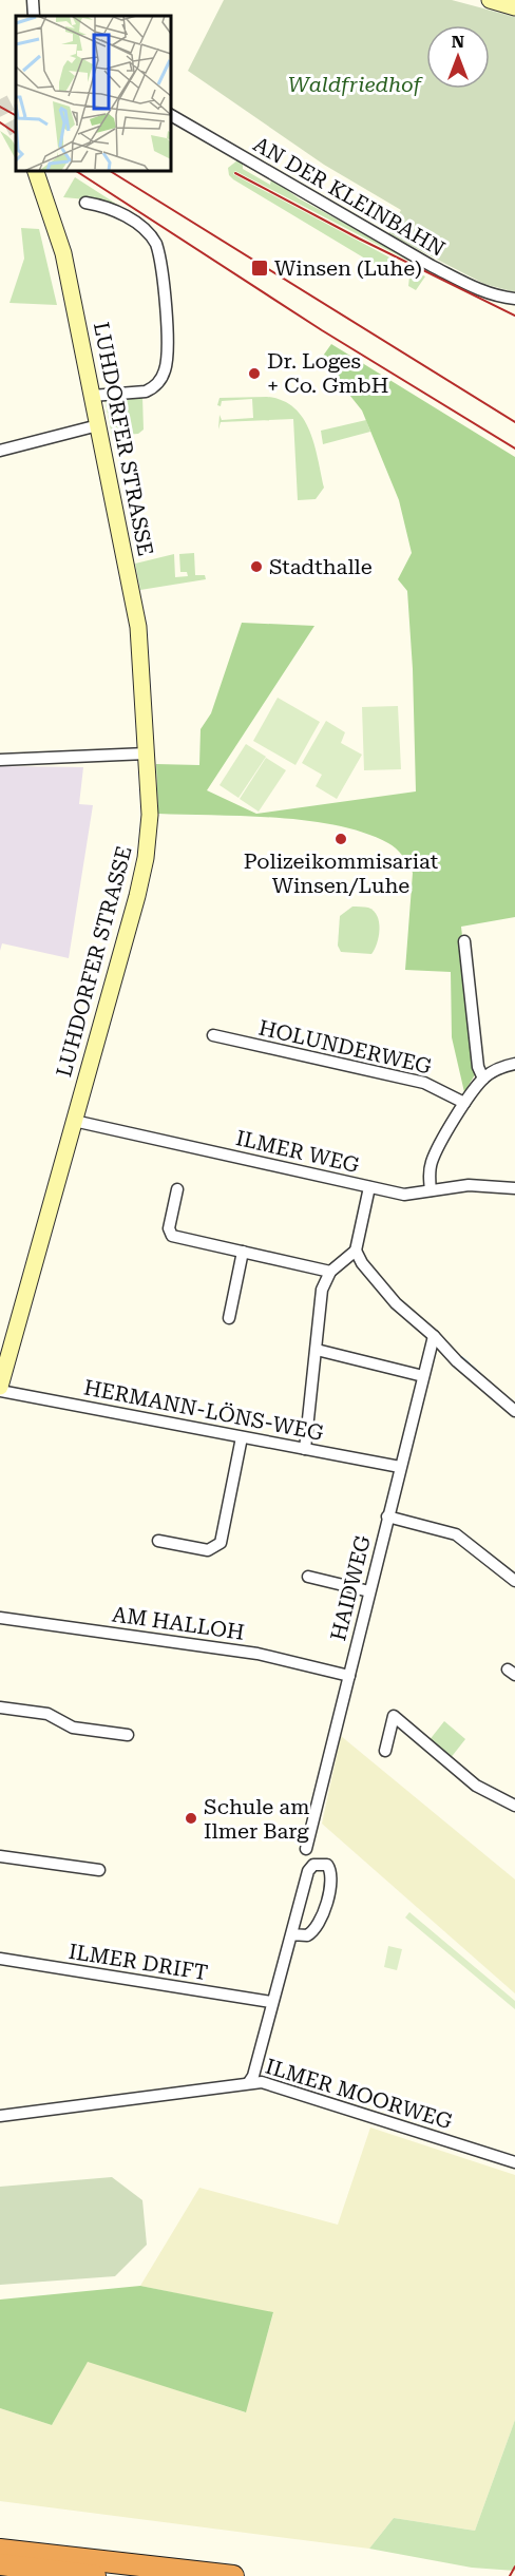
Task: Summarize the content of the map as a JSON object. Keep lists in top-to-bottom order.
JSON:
{
  "streets": {
    "main road": ["LUHDORFER STRASSE"],
    "street": [
      "AN DER KLEINBAHN",
      "HOLUNDERWEG",
      "ILMER WEG",
      "HERMANN-LÖNS-WEG",
      "HAIDWEG",
      "AM HALLOH",
      "ILMER DRIFT",
      "ILMER MOORWEG"
    ]
  },
  "crossings": [
    ["LUHDORFER STRASSE", "ILMER WEG"],
    ["HERMANN-LÖNS-WEG", "HAIDWEG"],
    ["HAIDWEG", "AM HALLOH"]
  ],
  "parks": ["Waldfriedhof"],
  "places": {
    "transit": ["Winsen (Luhe)"],
    "other": [
      "Dr. Loges + Co. GmbH",
      "Stadthalle",
      "Polizeikommisariat Winsen/Luhe",
      "Schule am Ilmer Barg"
    ]
  },
  "north": "top"
}
